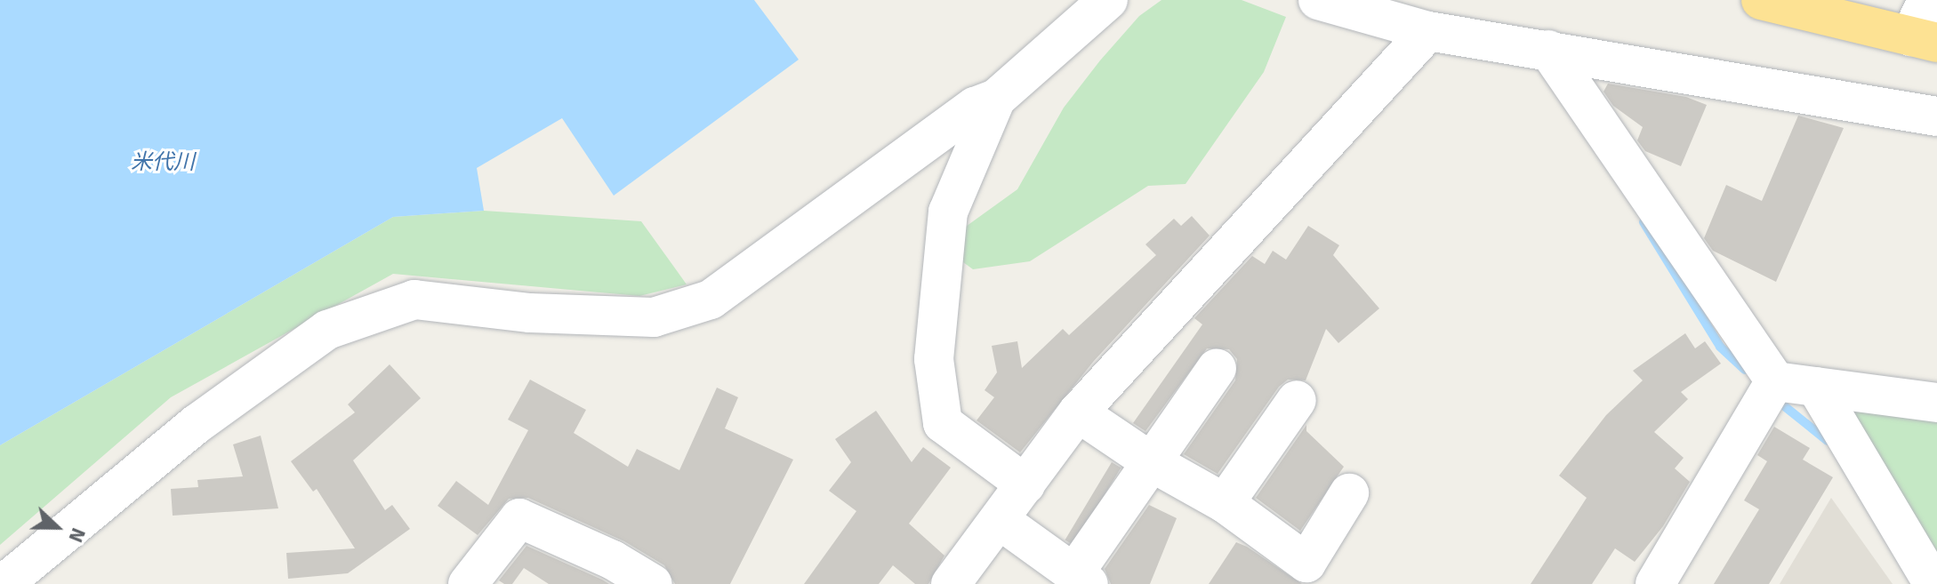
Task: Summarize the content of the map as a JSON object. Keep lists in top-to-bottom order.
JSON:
{
  "water": ["米代川"],
  "north": "right"
}
